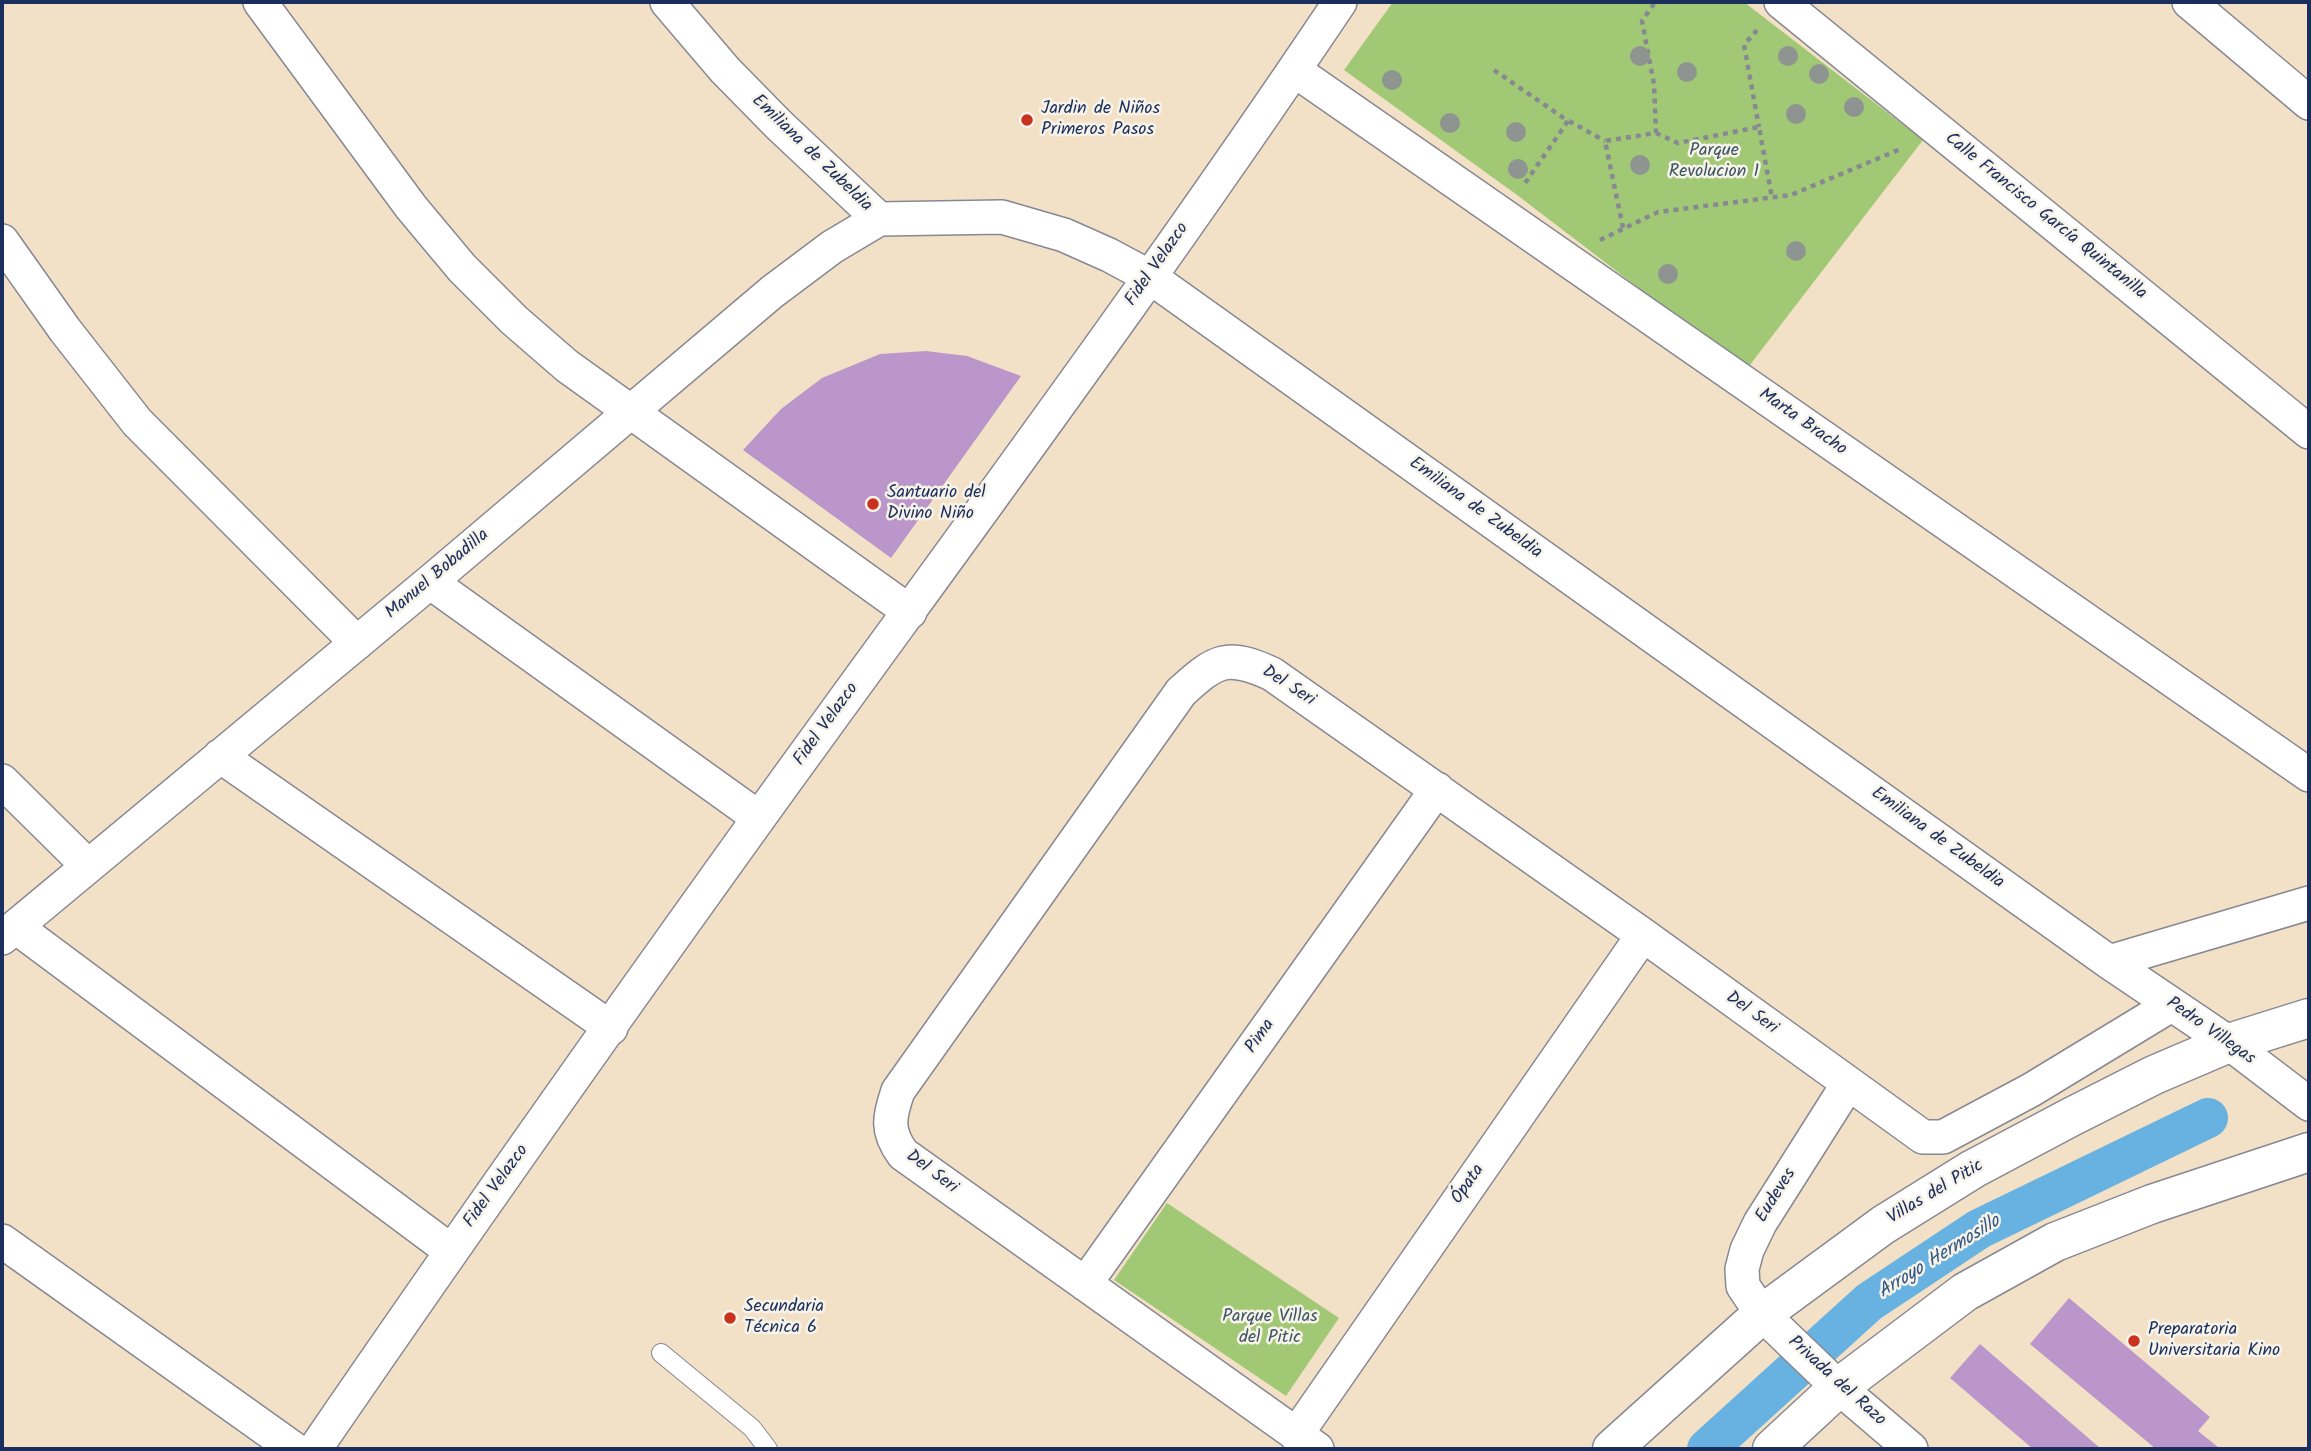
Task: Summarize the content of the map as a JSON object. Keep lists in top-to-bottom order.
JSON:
{
  "streets": {
    "street": [
      "Emiliana de Zubeldia",
      "Calle Francisco García Quintanilla",
      "Fidel Velazco",
      "Marta Bracho",
      "Manuel Bobadilla",
      "Del Seri",
      "Pedro Villegas",
      "Pima",
      "Ópata",
      "Villas del Pitic",
      "Eudeves",
      "Privada del Razo"
    ]
  },
  "crossings": [
    ["Emiliana de Zubeldia", "Fidel Velazco"],
    ["Emiliana de Zubeldia", "Manuel Bobadilla"],
    ["Emiliana de Zubeldia", "Pedro Villegas"],
    ["Fidel Velazco", "Marta Bracho"],
    ["Del Seri", "Pedro Villegas"],
    ["Del Seri", "Pima"],
    ["Del Seri", "Ópata"],
    ["Del Seri", "Eudeves"],
    ["Pedro Villegas", "Villas del Pitic"],
    ["Villas del Pitic", "Eudeves"],
    ["Villas del Pitic", "Privada del Razo"],
    ["Eudeves", "Privada del Razo"]
  ],
  "water": ["Arroyo Hermosillo"],
  "parks": ["Parque Revolucion 1", "Parque Villas del Pitic"],
  "places": [
    "Jardin de Niños Primeros Pasos",
    "Santuario del Divino Niño",
    "Secundaria Técnica 6",
    "Preparatoria Universitaria Kino"
  ]
}
